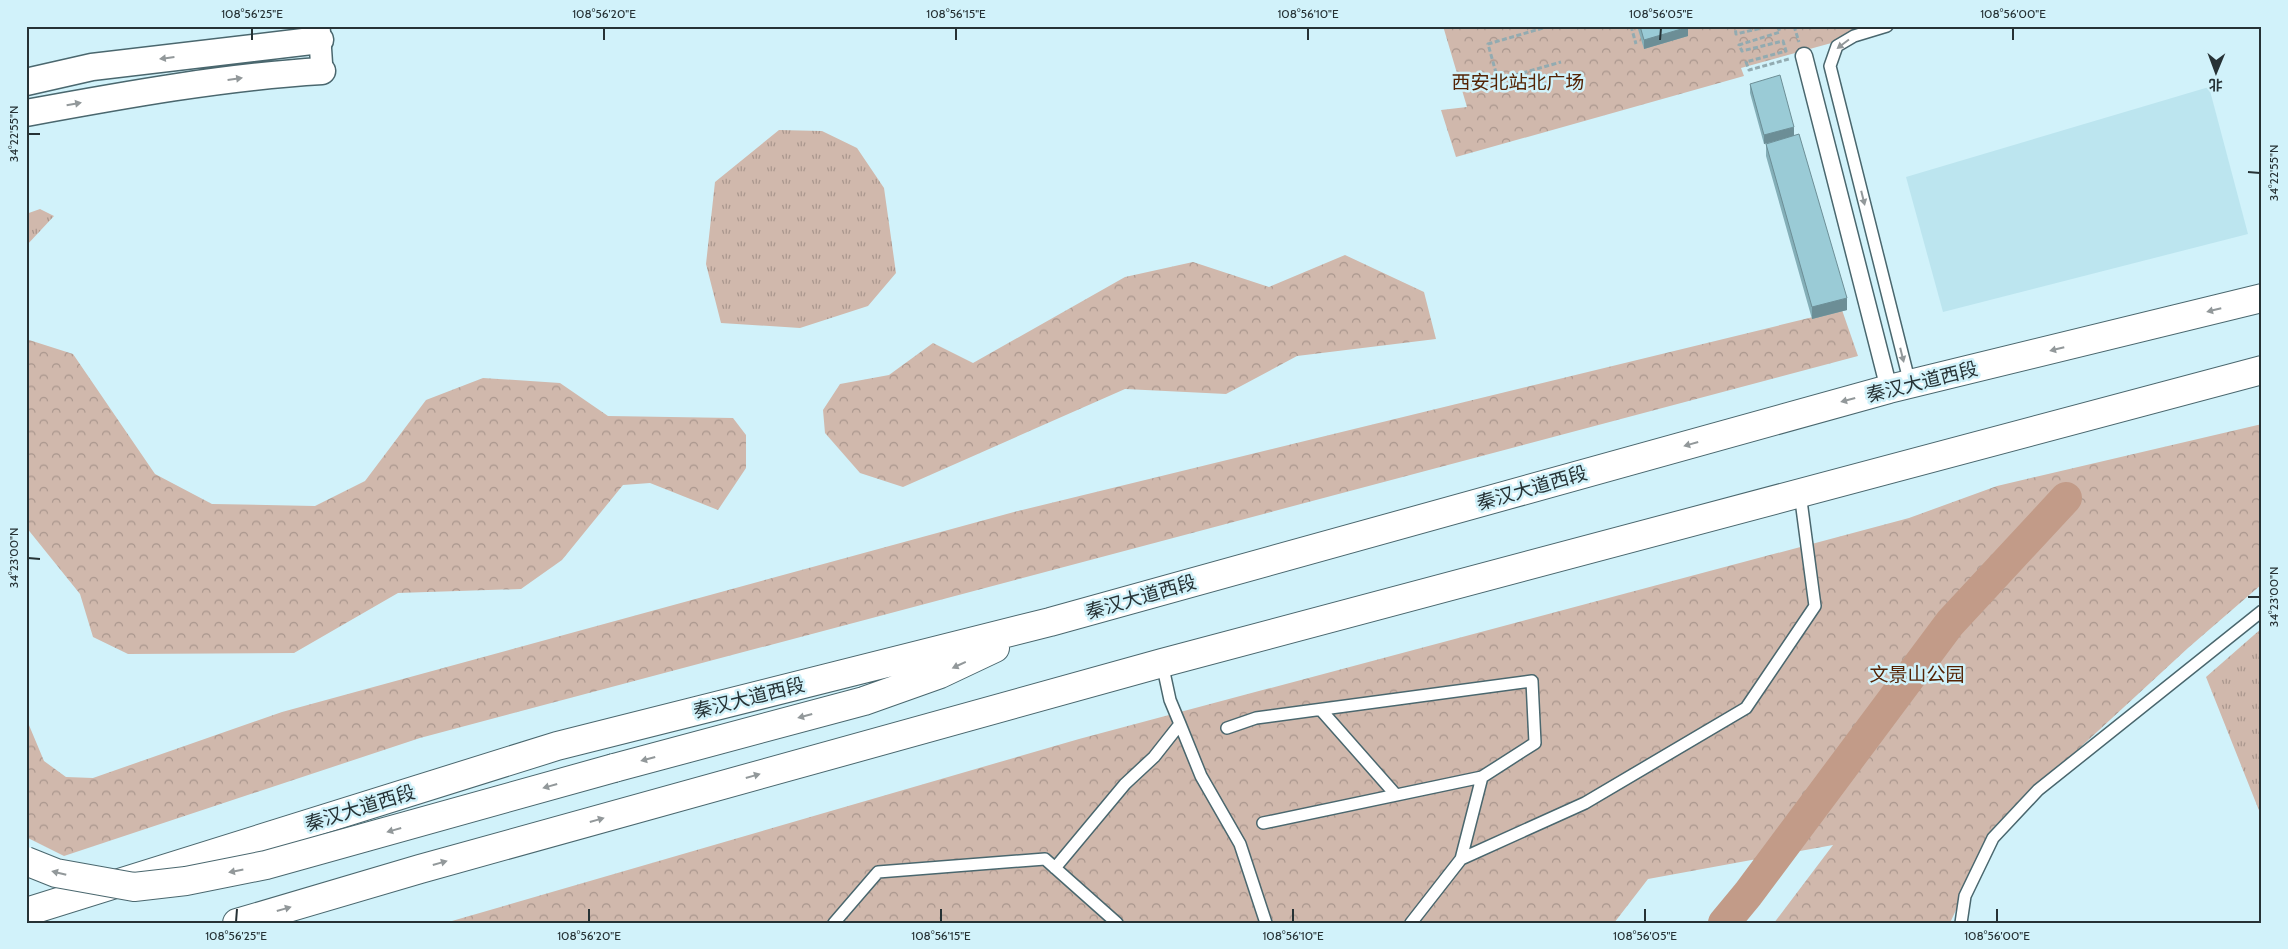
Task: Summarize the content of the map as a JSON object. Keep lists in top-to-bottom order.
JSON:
{
  "streets": {
    "main road": ["秦汉大道西段"]
  },
  "parks": ["西安北站北广场", "文景山公园"],
  "north": "bottom",
  "coordinates": [
    "108°56'25\"E",
    "108°56'20\"E",
    "108°56'15\"E",
    "108°56'10\"E",
    "108°56'05\"E",
    "108°56'00\"E",
    "34°22'55\"N",
    "34°23'00\"N"
  ]
}
